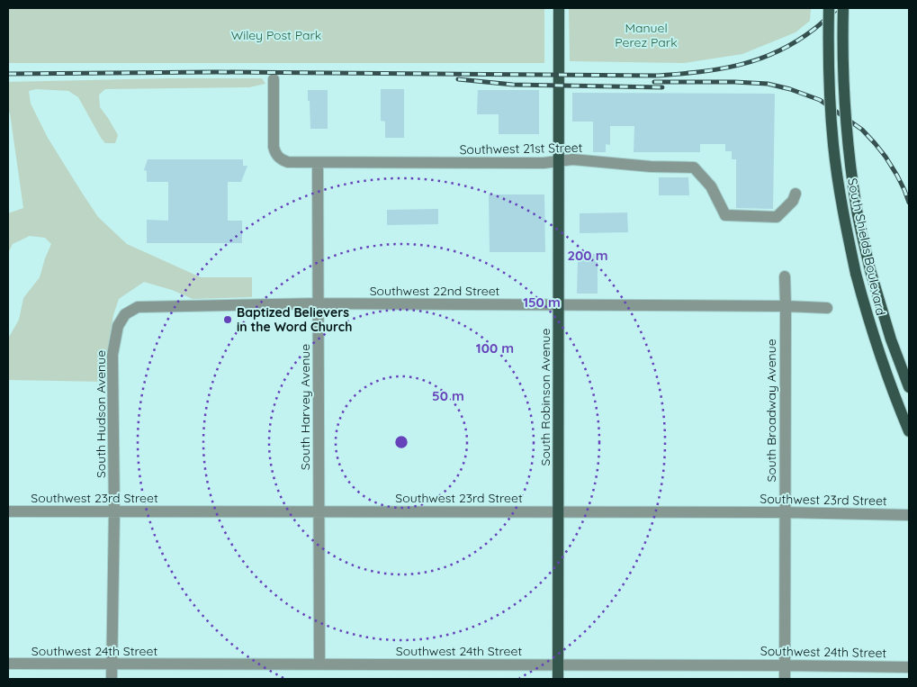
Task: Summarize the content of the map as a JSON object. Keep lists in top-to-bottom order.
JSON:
{
  "streets": {
    "main road": ["South Shields Boulevard", "South Robinson Avenue"],
    "street": [
      "Southwest 21st Street",
      "Southwest 22nd Street",
      "South Harvey Avenue",
      "South Broadway Avenue",
      "South Hudson Avenue",
      "Southwest 23rd Street",
      "Southwest 24th Street"
    ]
  },
  "crossings": [
    ["Southwest 21st Street", "South Robinson Avenue"],
    ["Southwest 21st Street", "South Harvey Avenue"],
    ["Southwest 22nd Street", "South Robinson Avenue"],
    ["Southwest 22nd Street", "South Harvey Avenue"],
    ["Southwest 22nd Street", "South Broadway Avenue"],
    ["Southwest 22nd Street", "South Hudson Avenue"],
    ["South Robinson Avenue", "Southwest 23rd Street"],
    ["South Robinson Avenue", "Southwest 24th Street"],
    ["South Harvey Avenue", "Southwest 23rd Street"],
    ["South Harvey Avenue", "Southwest 24th Street"],
    ["South Broadway Avenue", "Southwest 23rd Street"],
    ["South Broadway Avenue", "Southwest 24th Street"],
    ["South Hudson Avenue", "Southwest 23rd Street"],
    ["South Hudson Avenue", "Southwest 24th Street"]
  ],
  "parks": ["Manuel Perez Park", "Wiley Post Park"],
  "places": ["Baptized Believers in the Word Church"],
  "rings": [
    "200 m",
    "150 m",
    "100 m",
    "50 m"
  ]
}
